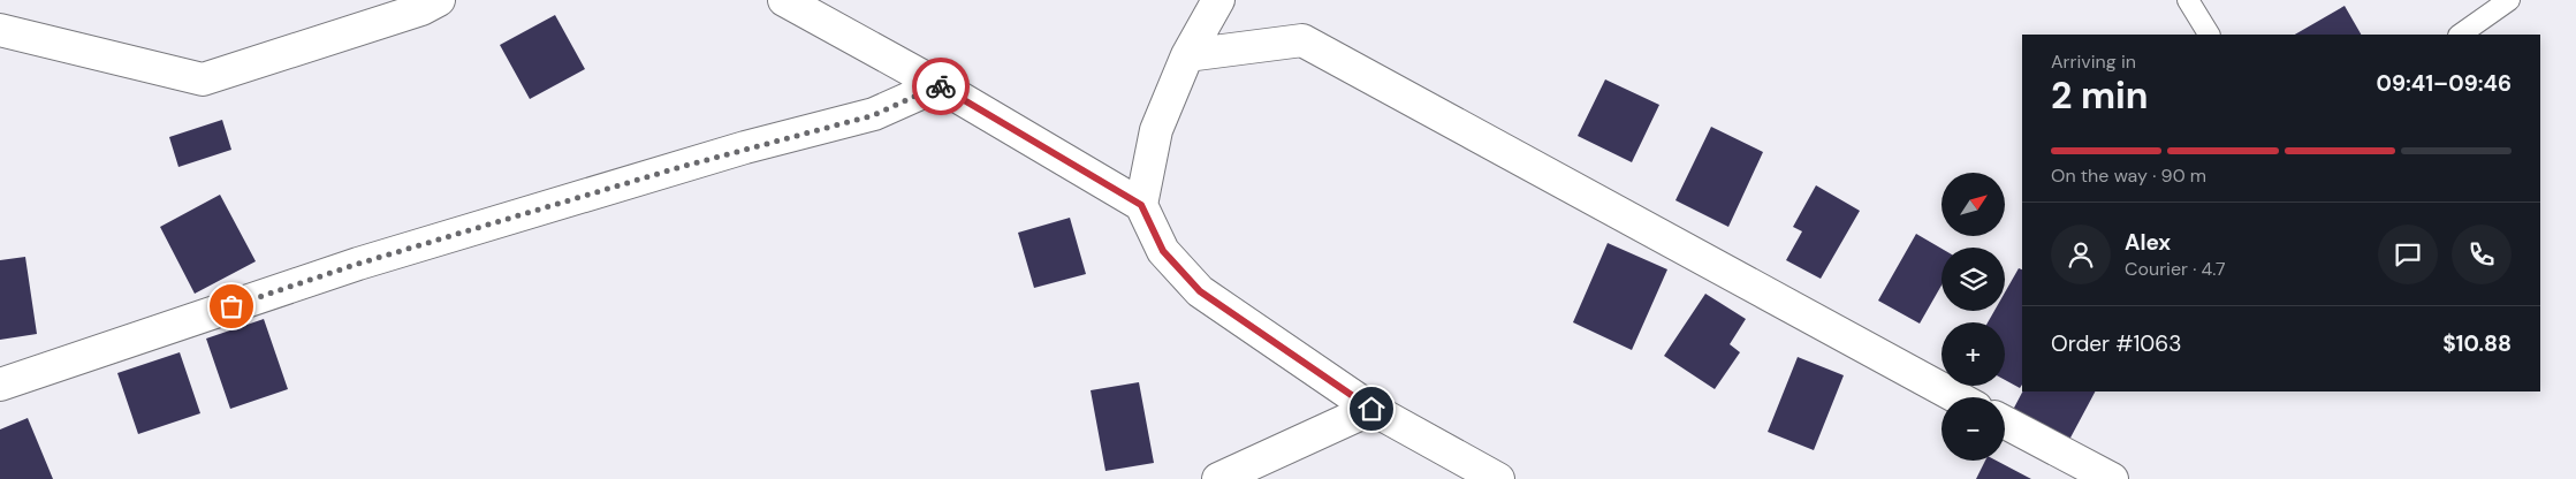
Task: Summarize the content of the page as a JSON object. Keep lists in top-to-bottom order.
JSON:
{
  "north": "top right",
  "page": {
    "heading": ["2 min", "Arriving in", "09:41–09:46"],
    "panel": [
      "Alex",
      "Courier · 4.7",
      "Order #1063",
      "$10.88"
    ],
    "bar": "On the way · 90 m",
    "map_buttons": ["+", "−"]
  }
}
